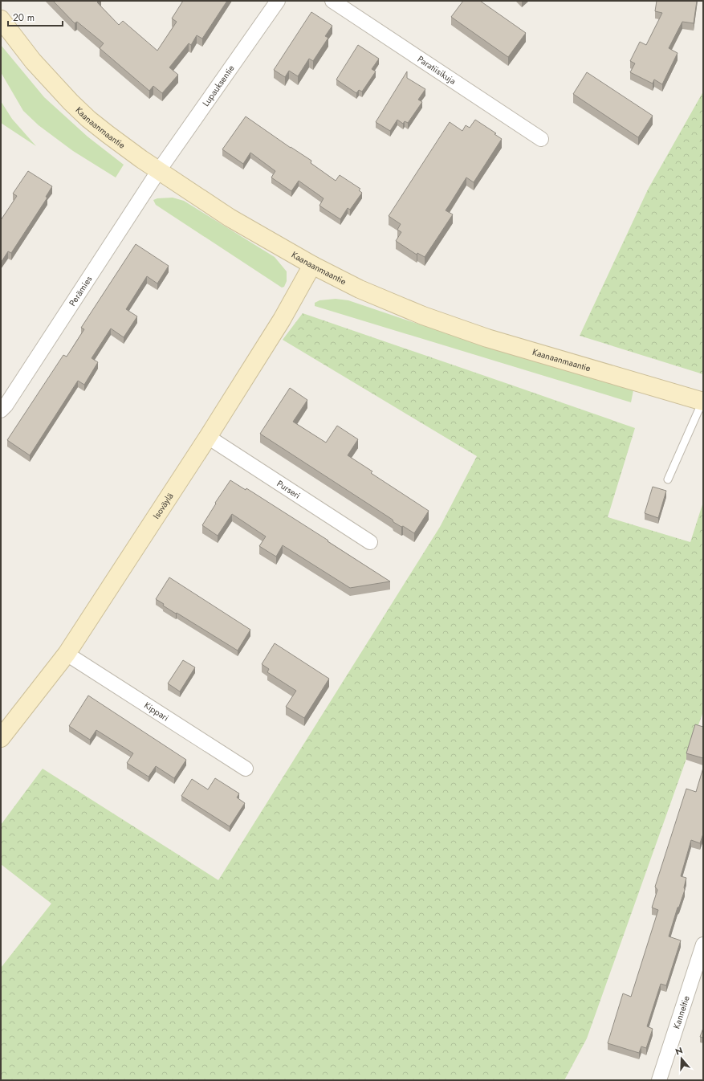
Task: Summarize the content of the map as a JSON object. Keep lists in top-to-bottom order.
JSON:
{
  "streets": {
    "street": [
      "Paratiisikuja",
      "Lupauksentie",
      "Kaanaanmaantie",
      "Perämies",
      "Purseri",
      "Isoväylä",
      "Kippari",
      "Kanneltie"
    ]
  },
  "crossings": [
    ["Lupauksentie", "Kaanaanmaantie"],
    ["Lupauksentie", "Perämies"],
    ["Kaanaanmaantie", "Perämies"],
    ["Kaanaanmaantie", "Isoväylä"],
    ["Purseri", "Isoväylä"],
    ["Isoväylä", "Kippari"]
  ],
  "scale_bar": "20 m",
  "north": "top"
}
